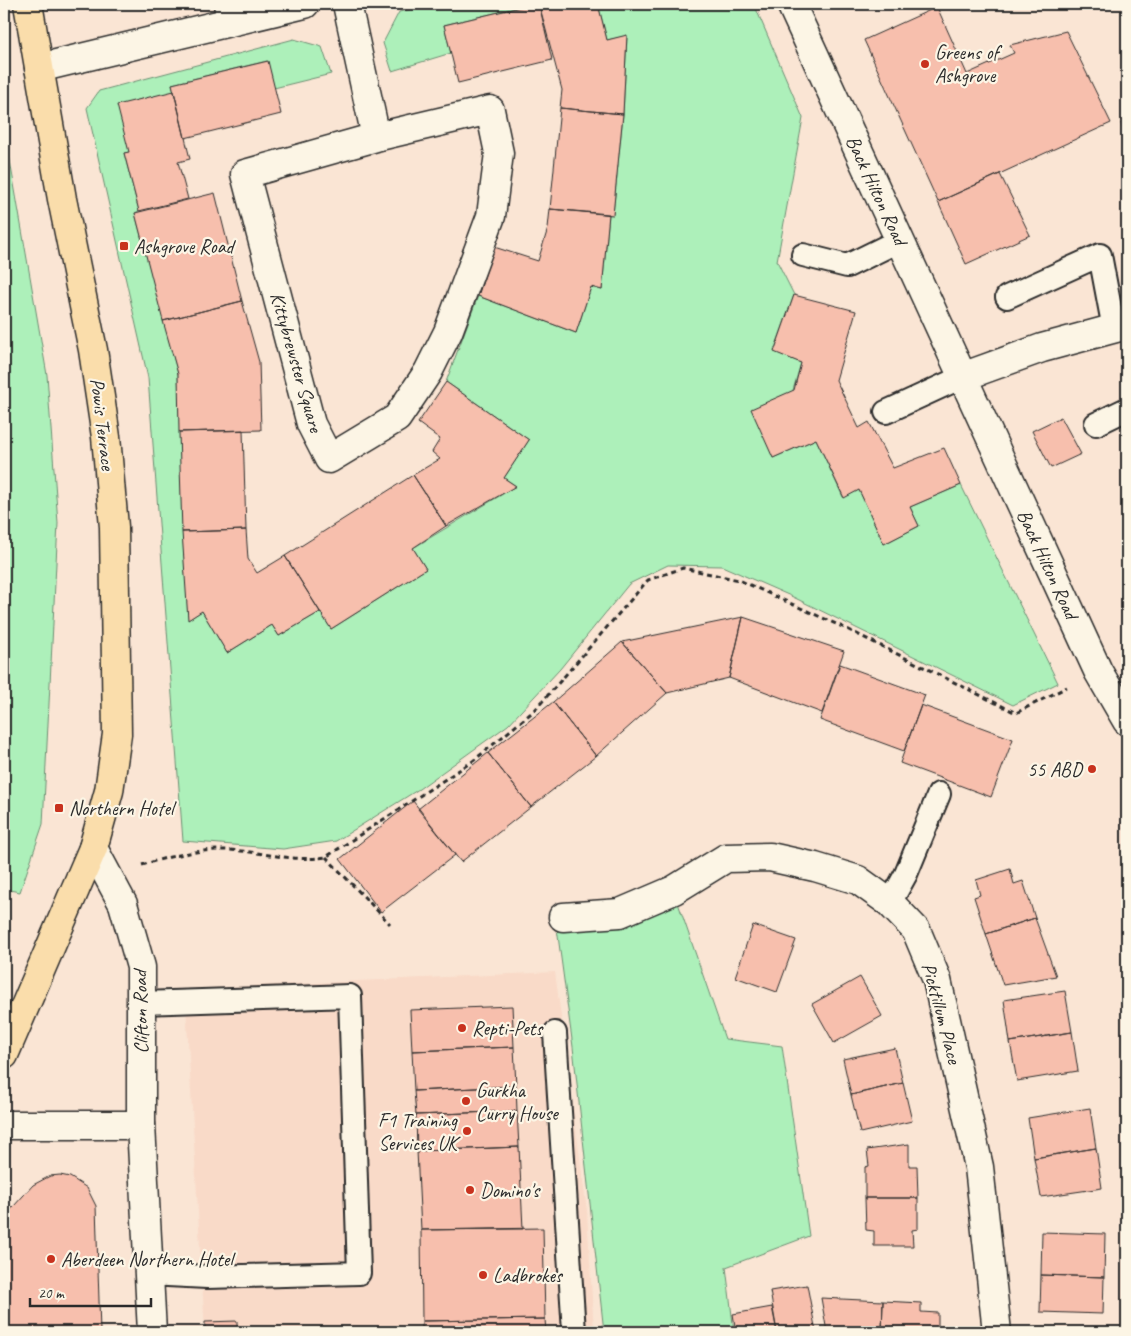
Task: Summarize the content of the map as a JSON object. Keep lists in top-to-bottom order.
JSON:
{
  "streets": {
    "main road": ["Powis Terrace"],
    "street": [
      "Back Hilton Road",
      "Kittybrewster Square",
      "Clifton Road",
      "Picktillum Place"
    ]
  },
  "crossings": [
    ["Powis Terrace", "Clifton Road"]
  ],
  "places": {
    "other": [
      "Greens of Ashgrove",
      "55 ABD",
      "Repti-Pets",
      "Gurkha Curry House",
      "F1 Training Services UK",
      "Domino's",
      "Aberdeen Northern Hotel",
      "Ladbrokes"
    ],
    "transit": ["Ashgrove Road", "Northern Hotel"]
  },
  "scale_bar": "20 m"
}
